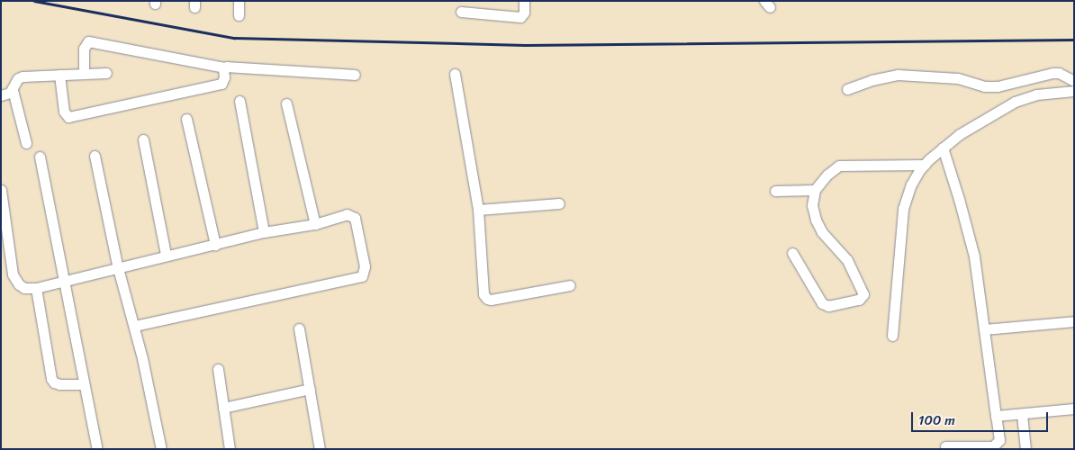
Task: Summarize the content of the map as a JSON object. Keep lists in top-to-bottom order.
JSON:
{
  "scale_bar": "100 m"
}
